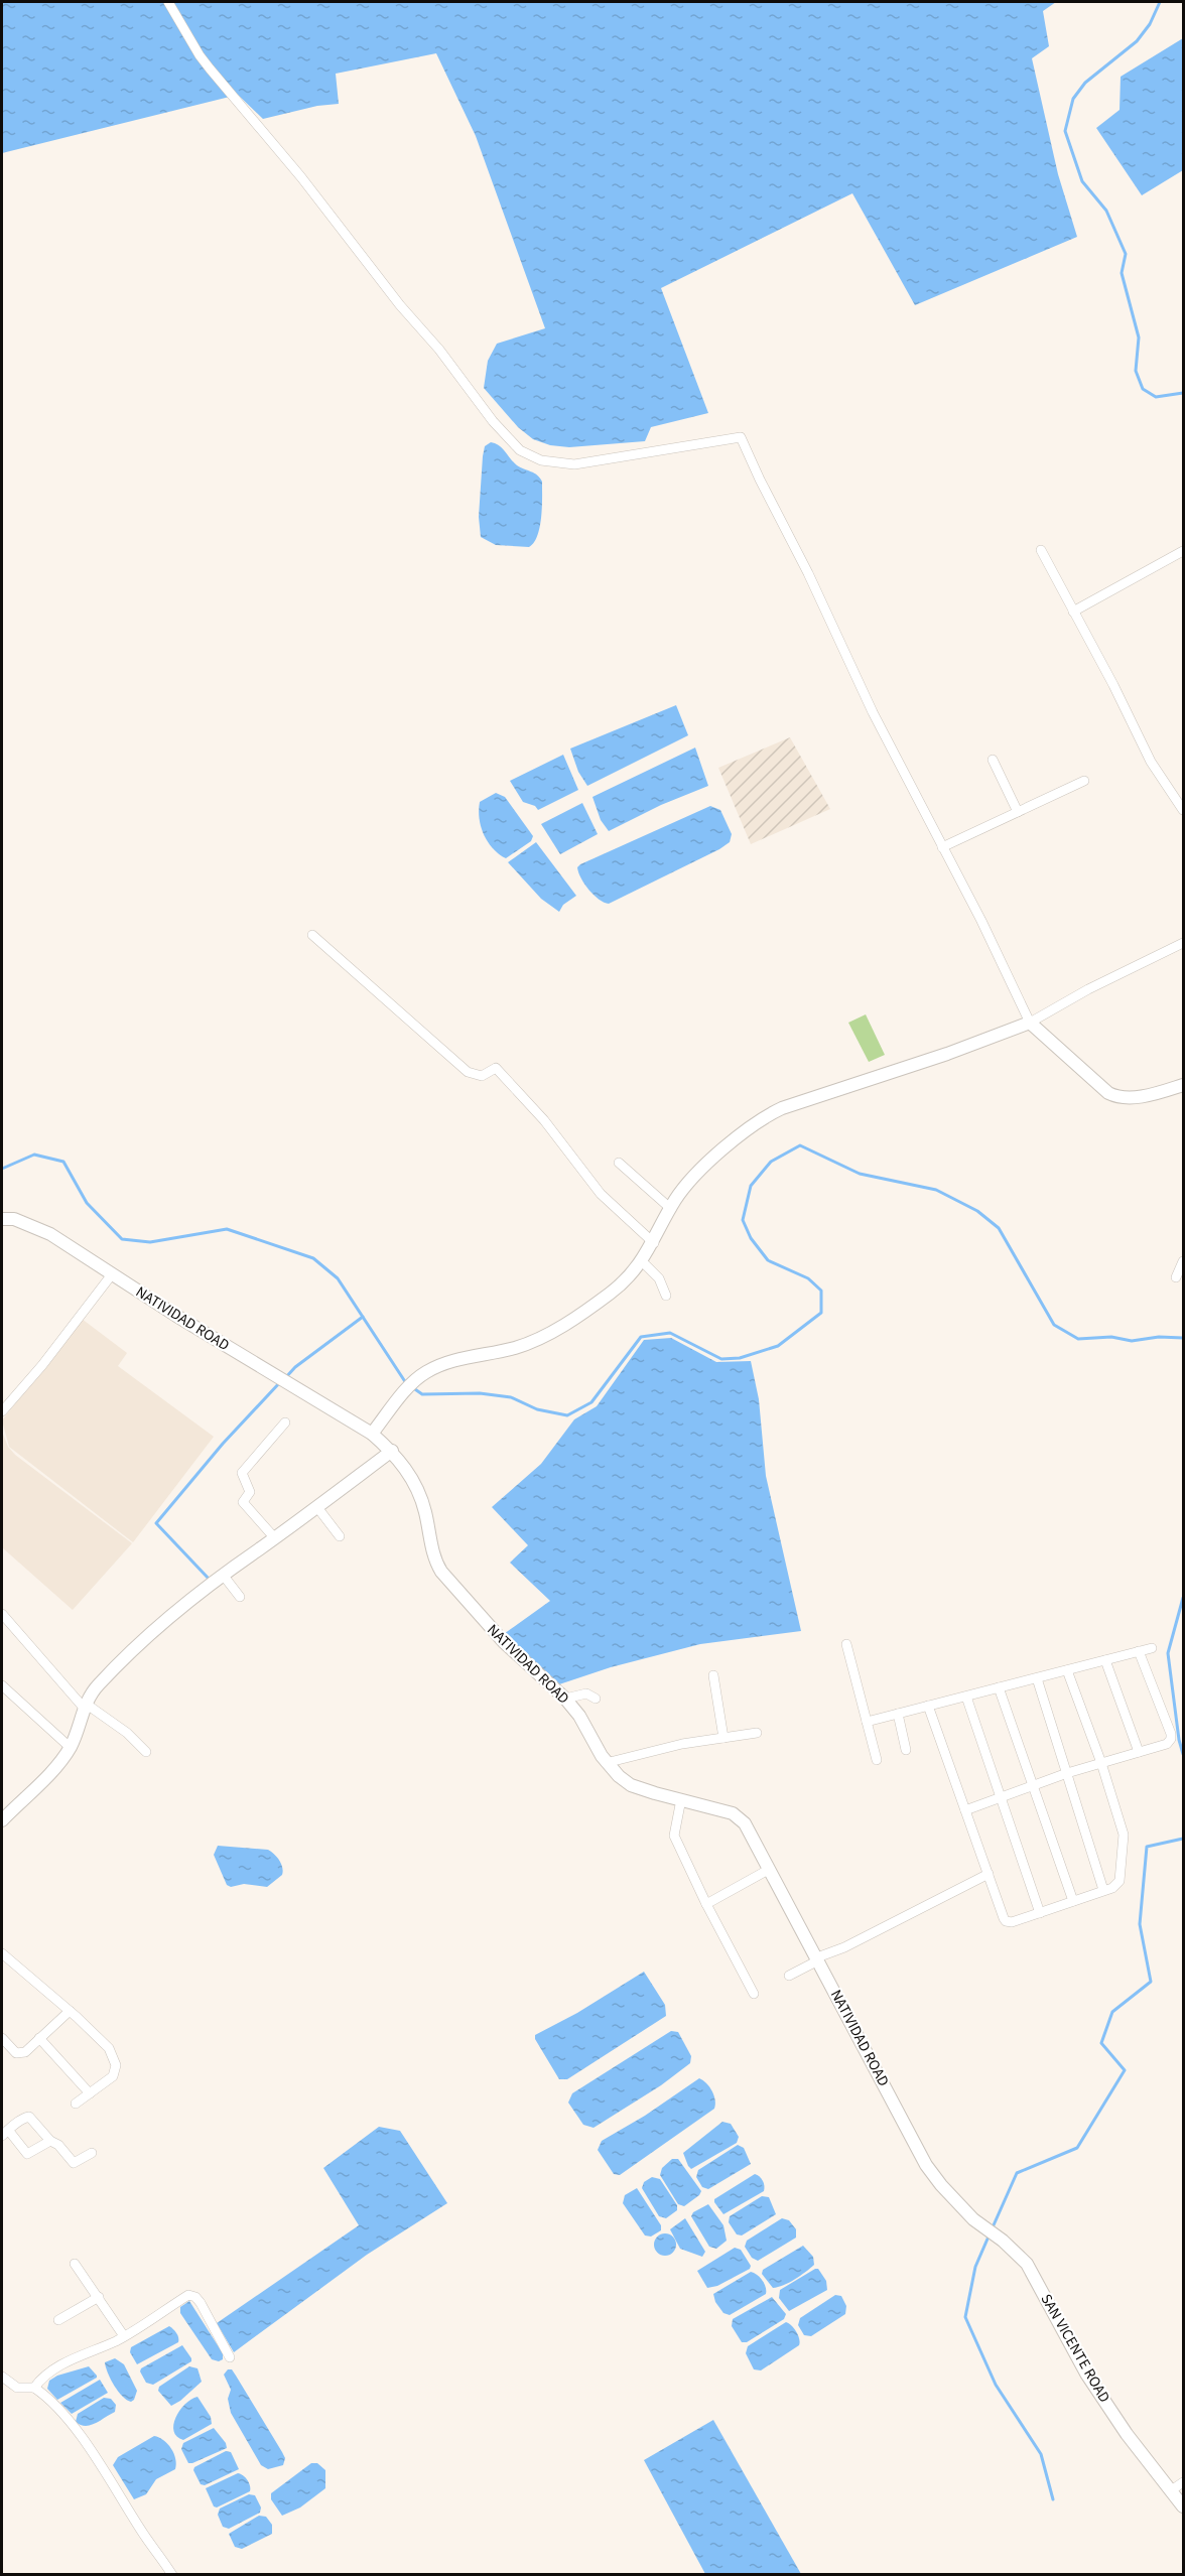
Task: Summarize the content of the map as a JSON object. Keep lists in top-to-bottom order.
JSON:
{
  "streets": {
    "street": ["NATIVIDAD ROAD", "SAN VICENTE ROAD"]
  },
  "crossings": [
    ["NATIVIDAD ROAD", "SAN VICENTE ROAD"]
  ]
}
